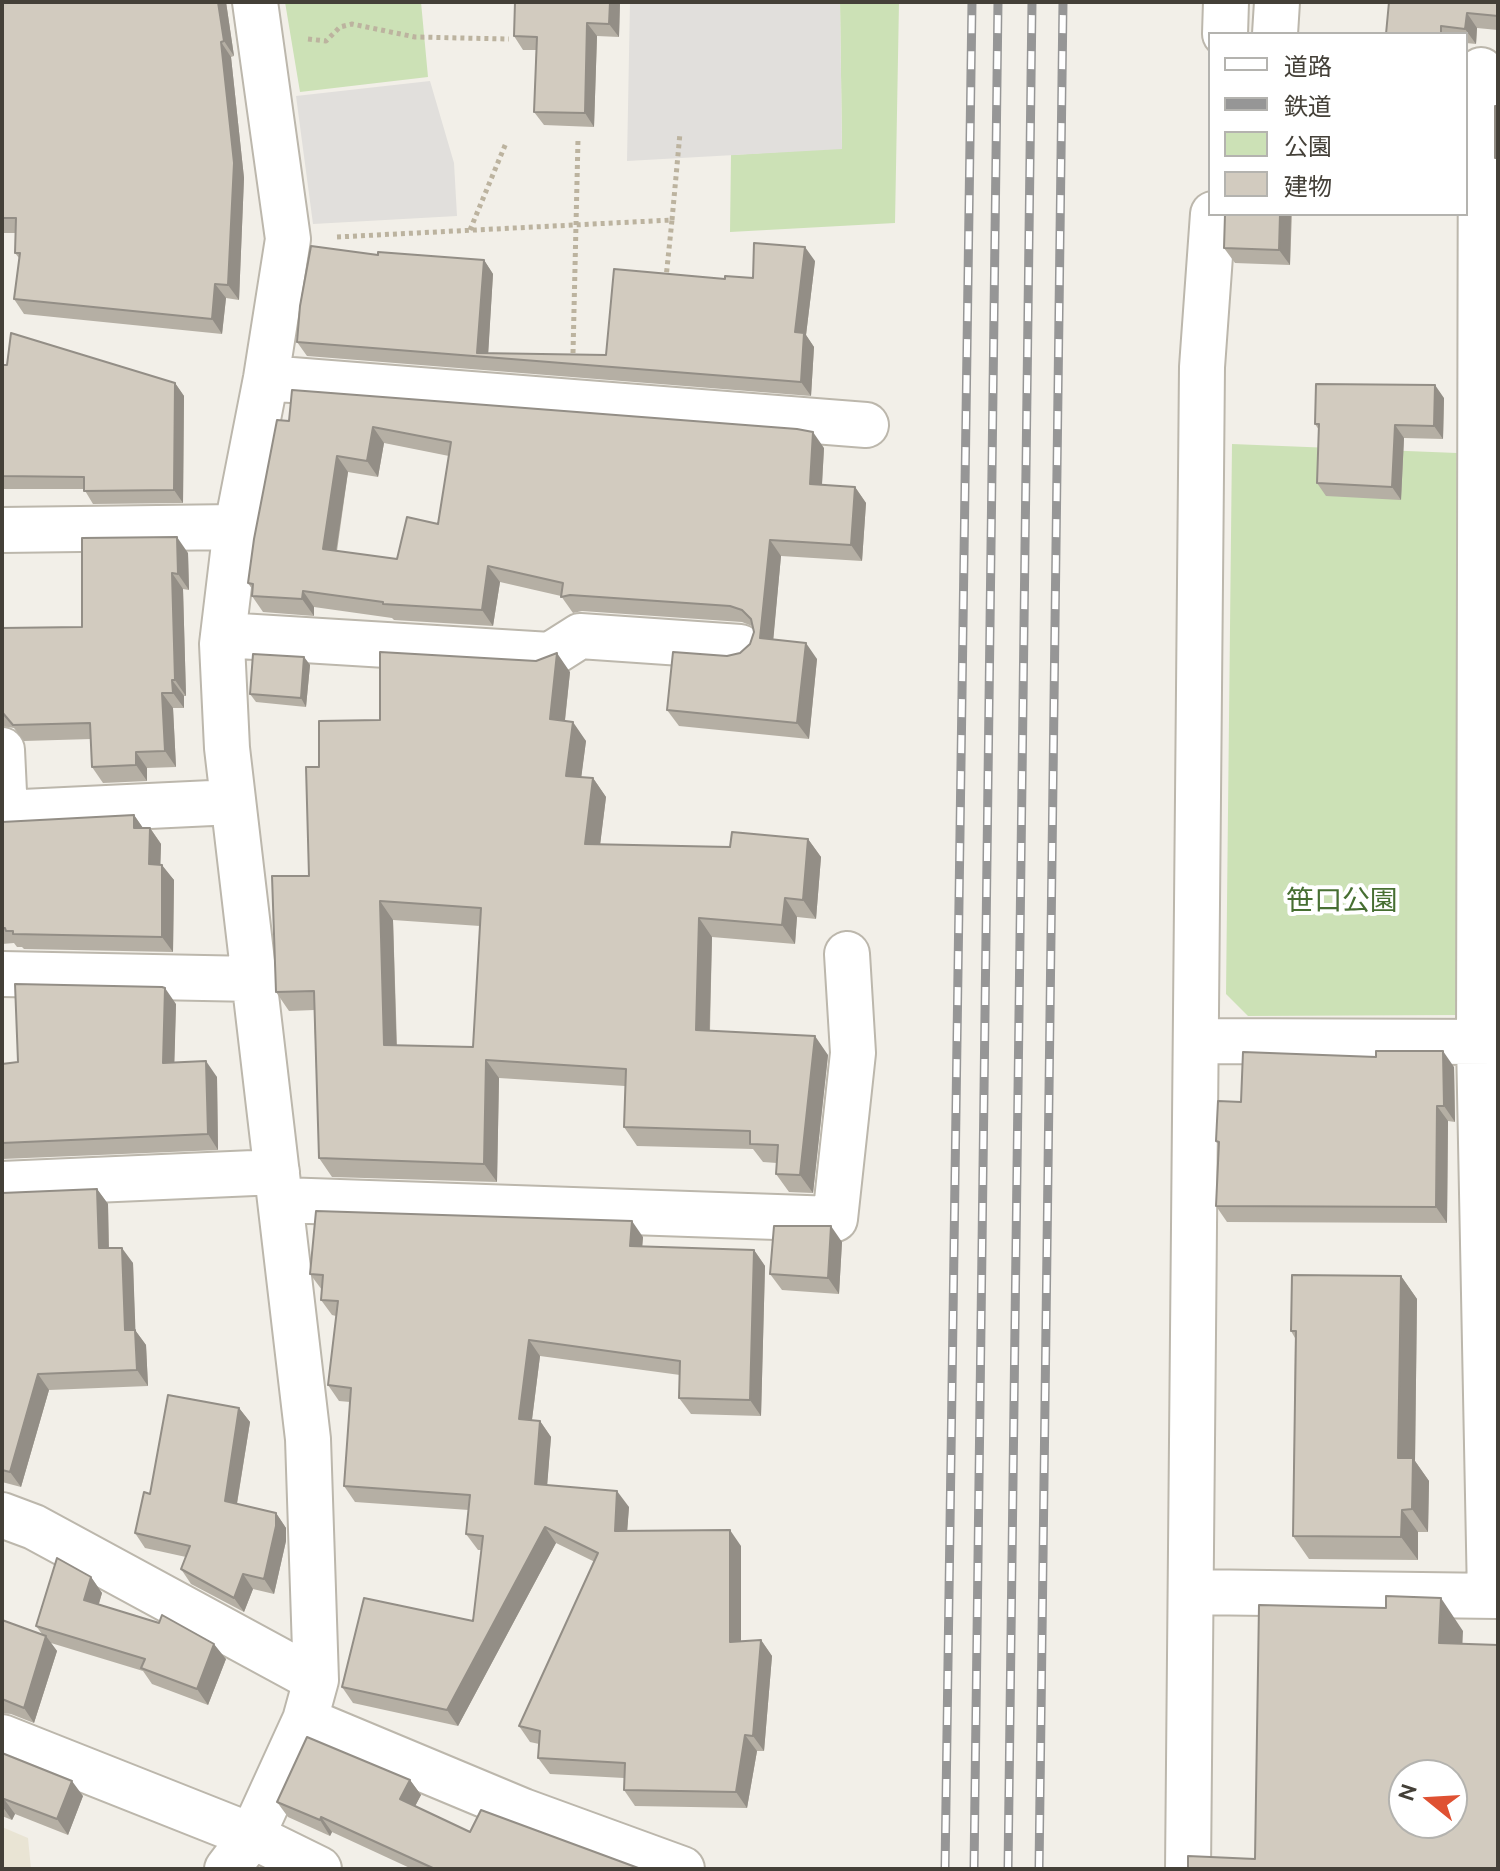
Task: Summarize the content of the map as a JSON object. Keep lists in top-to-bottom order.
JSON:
{
  "parks": ["笹口公園"],
  "legend": [
    "道路",
    "鉄道",
    "公園",
    "建物"
  ],
  "north": "left"
}
